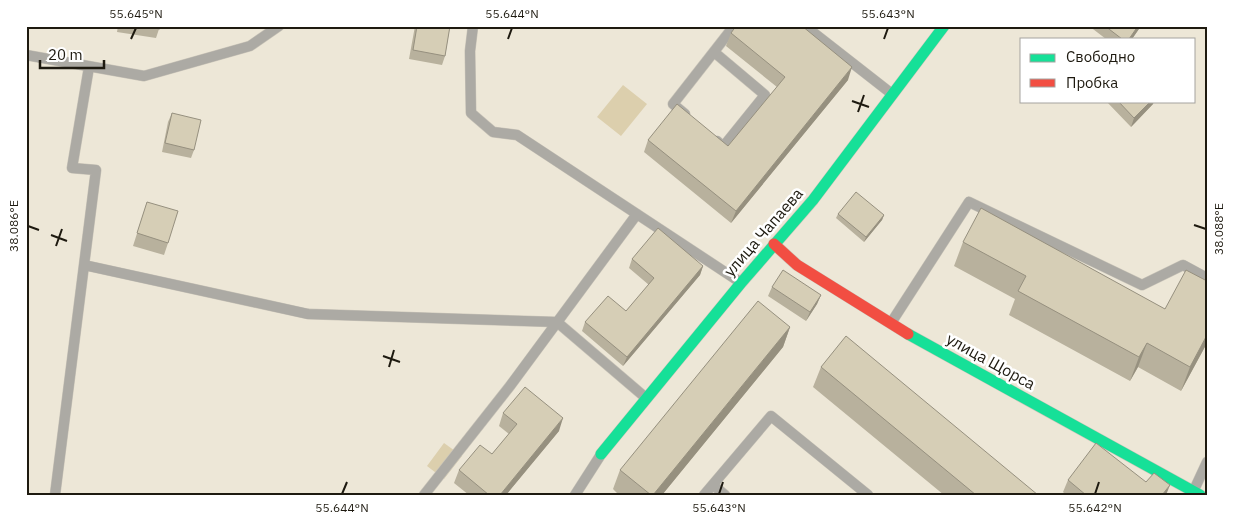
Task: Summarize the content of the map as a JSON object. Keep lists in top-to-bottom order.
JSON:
{
  "streets": {
    "street": ["улица Чапаева", "улица Щорса"]
  },
  "crossings": [
    ["улица Чапаева", "улица Щорса"]
  ],
  "legend": ["Свободно", "Пробка"],
  "scale_bar": "20 m",
  "coordinates": [
    "55.645°N",
    "55.644°N",
    "55.643°N",
    "38.086°E",
    "38.088°E",
    "55.642°N"
  ]
}
